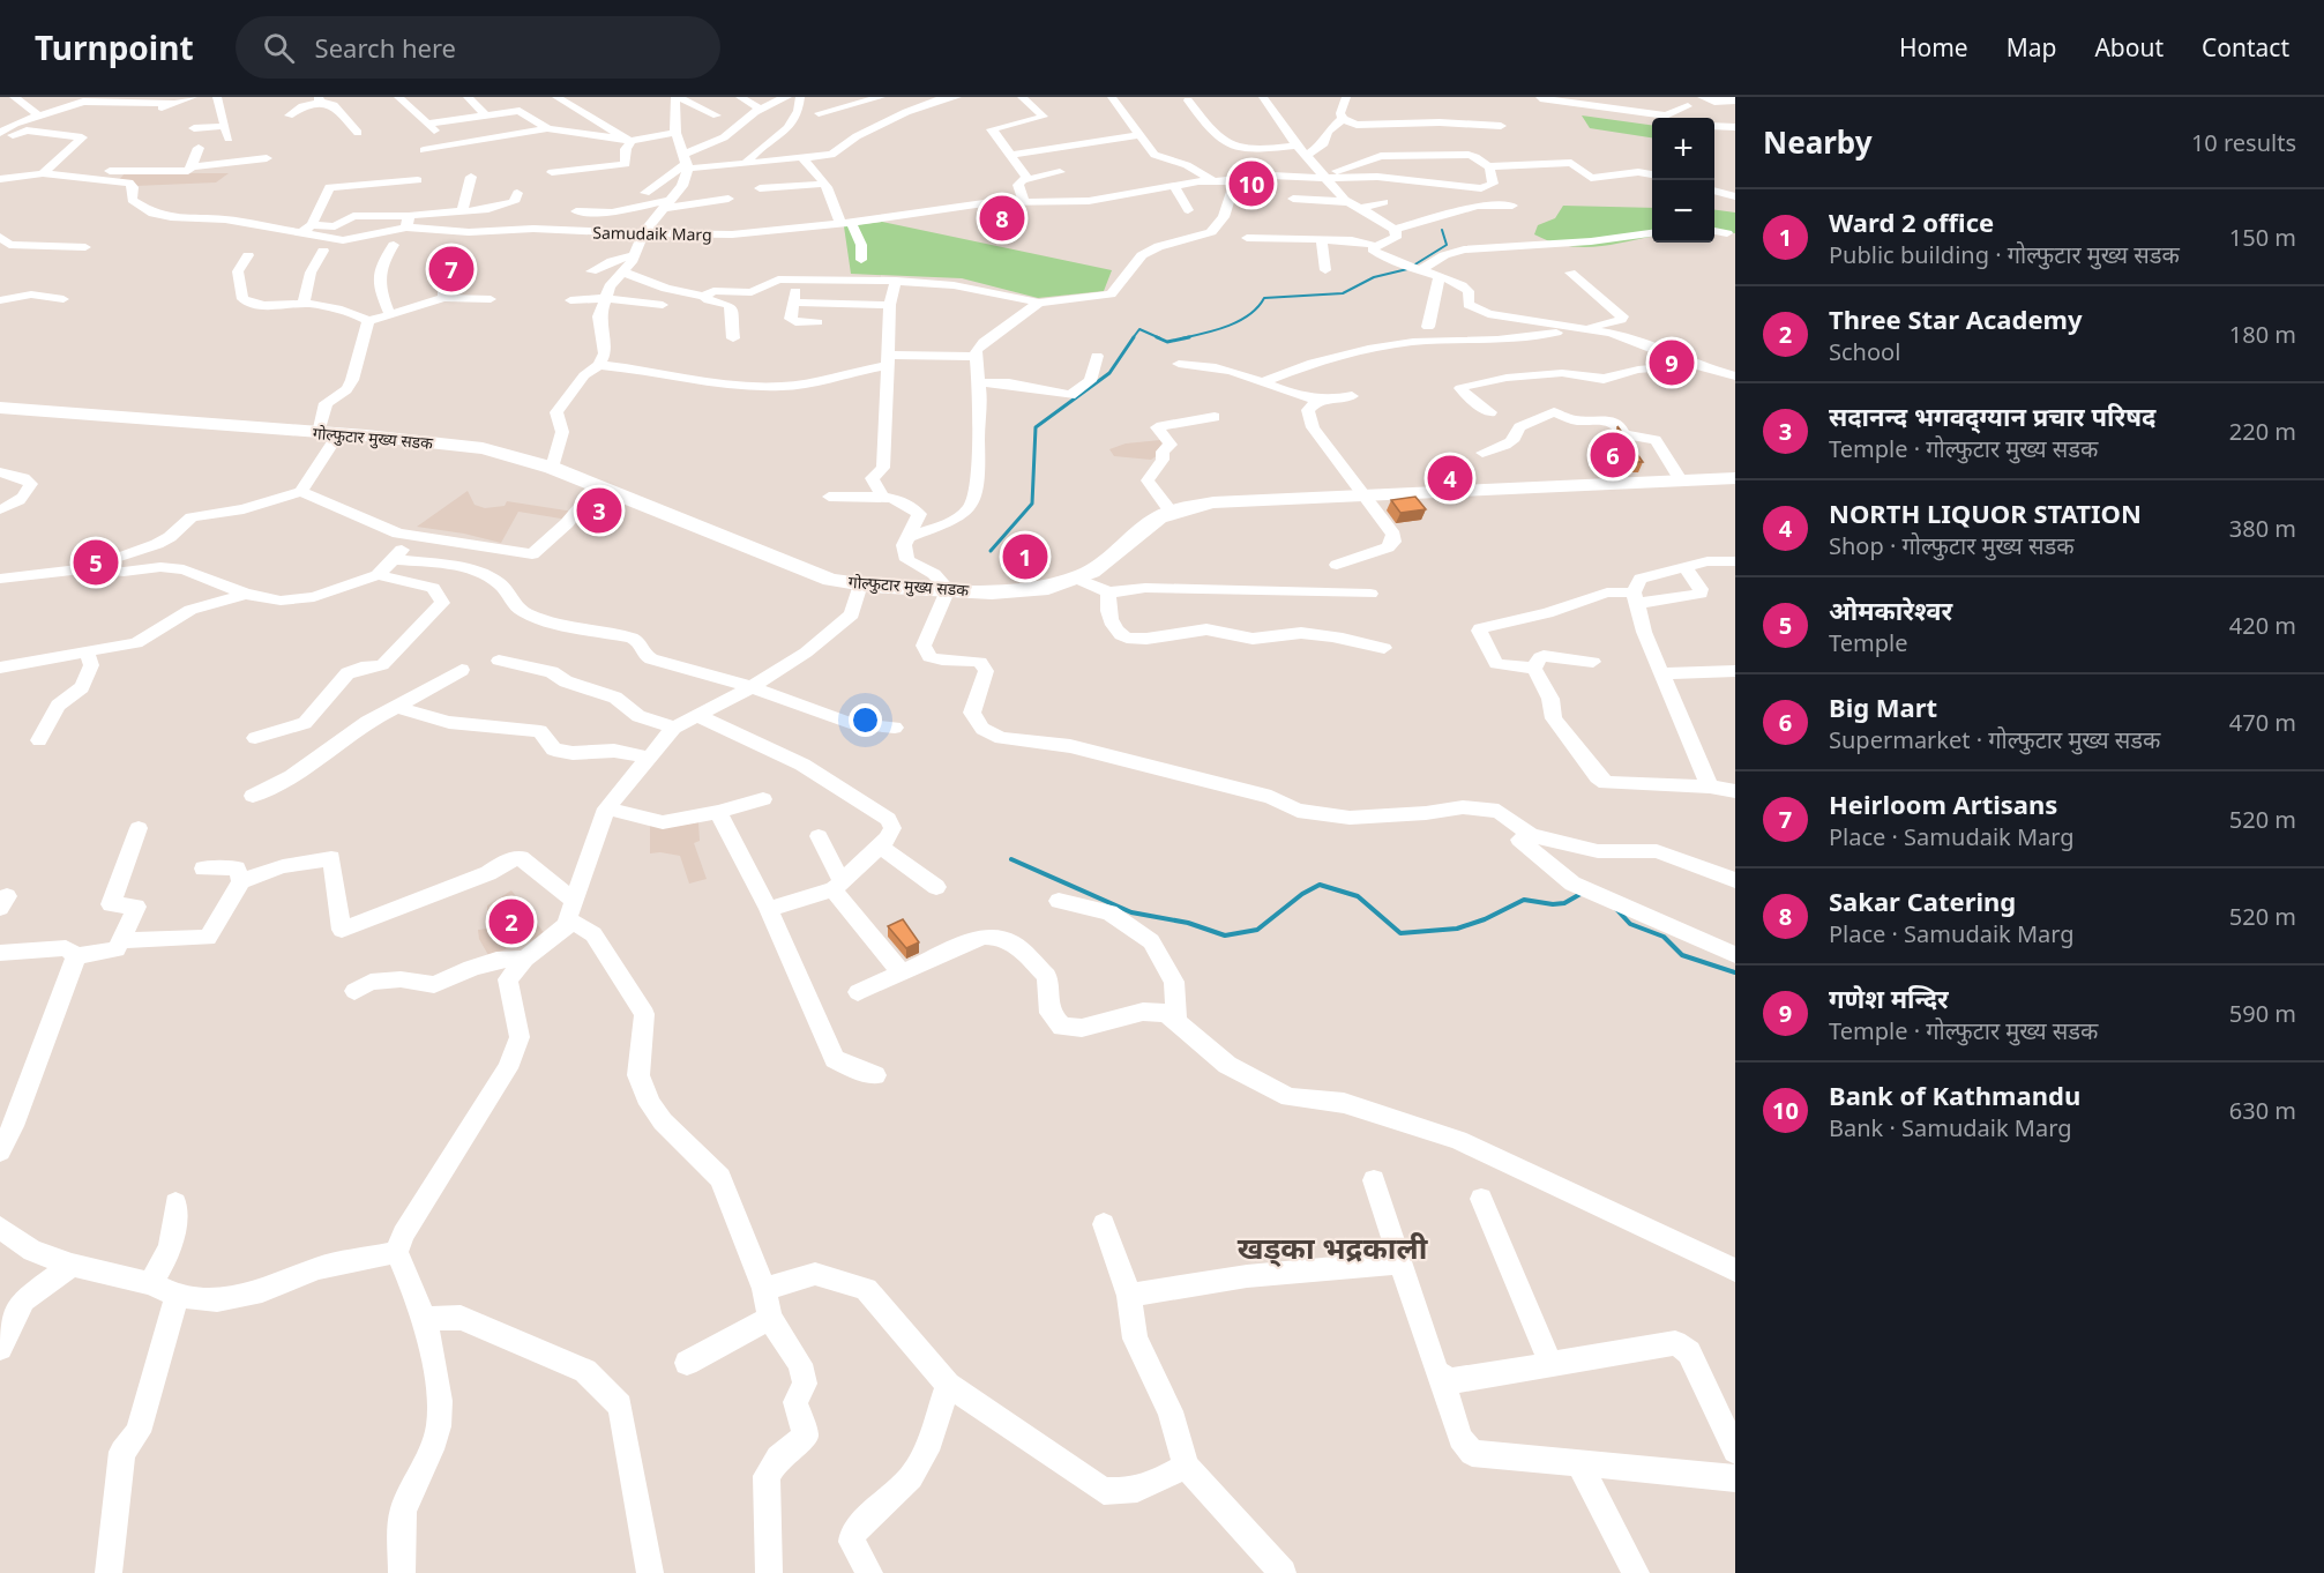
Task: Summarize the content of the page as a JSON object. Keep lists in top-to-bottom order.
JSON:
{
  "streets": {
    "main road": ["गोल्फुटार मुख्य सडक"],
    "street": ["Samudaik Marg"]
  },
  "districts": ["खड्का भद्रकाली"],
  "page": {
    "header": "Turnpoint",
    "search": "Search here",
    "nav": [
      "Home",
      "Map",
      "About",
      "Contact"
    ],
    "heading": ["Nearby", "10 results"],
    "map_buttons": ["+", "−"],
    "pins": [
      "10",
      "8",
      "7",
      "9",
      "6",
      "4",
      "3",
      "1",
      "5",
      "2"
    ],
    "list": [
      {
        "mark": "1",
        "name": "Ward 2 office",
        "note": "Public building · गोल्फुटार मुख्य सडक",
        "value": "150 m"
      },
      {
        "mark": "2",
        "name": "Three Star Academy",
        "note": "School",
        "value": "180 m"
      },
      {
        "mark": "3",
        "name": "सदानन्द भगवद्ग्यान प्रचार परिषद",
        "note": "Temple · गोल्फुटार मुख्य सडक",
        "value": "220 m"
      },
      {
        "mark": "4",
        "name": "NORTH LIQUOR STATION",
        "note": "Shop · गोल्फुटार मुख्य सडक",
        "value": "380 m"
      },
      {
        "mark": "5",
        "name": "ओमकारेश्वर",
        "note": "Temple",
        "value": "420 m"
      },
      {
        "mark": "6",
        "name": "Big Mart",
        "note": "Supermarket · गोल्फुटार मुख्य सडक",
        "value": "470 m"
      },
      {
        "mark": "7",
        "name": "Heirloom Artisans",
        "note": "Place · Samudaik Marg",
        "value": "520 m"
      },
      {
        "mark": "8",
        "name": "Sakar Catering",
        "note": "Place · Samudaik Marg",
        "value": "520 m"
      },
      {
        "mark": "9",
        "name": "गणेश मन्दिर",
        "note": "Temple · गोल्फुटार मुख्य सडक",
        "value": "590 m"
      },
      {
        "mark": "10",
        "name": "Bank of Kathmandu",
        "note": "Bank · Samudaik Marg",
        "value": "630 m"
      }
    ]
  }
}
